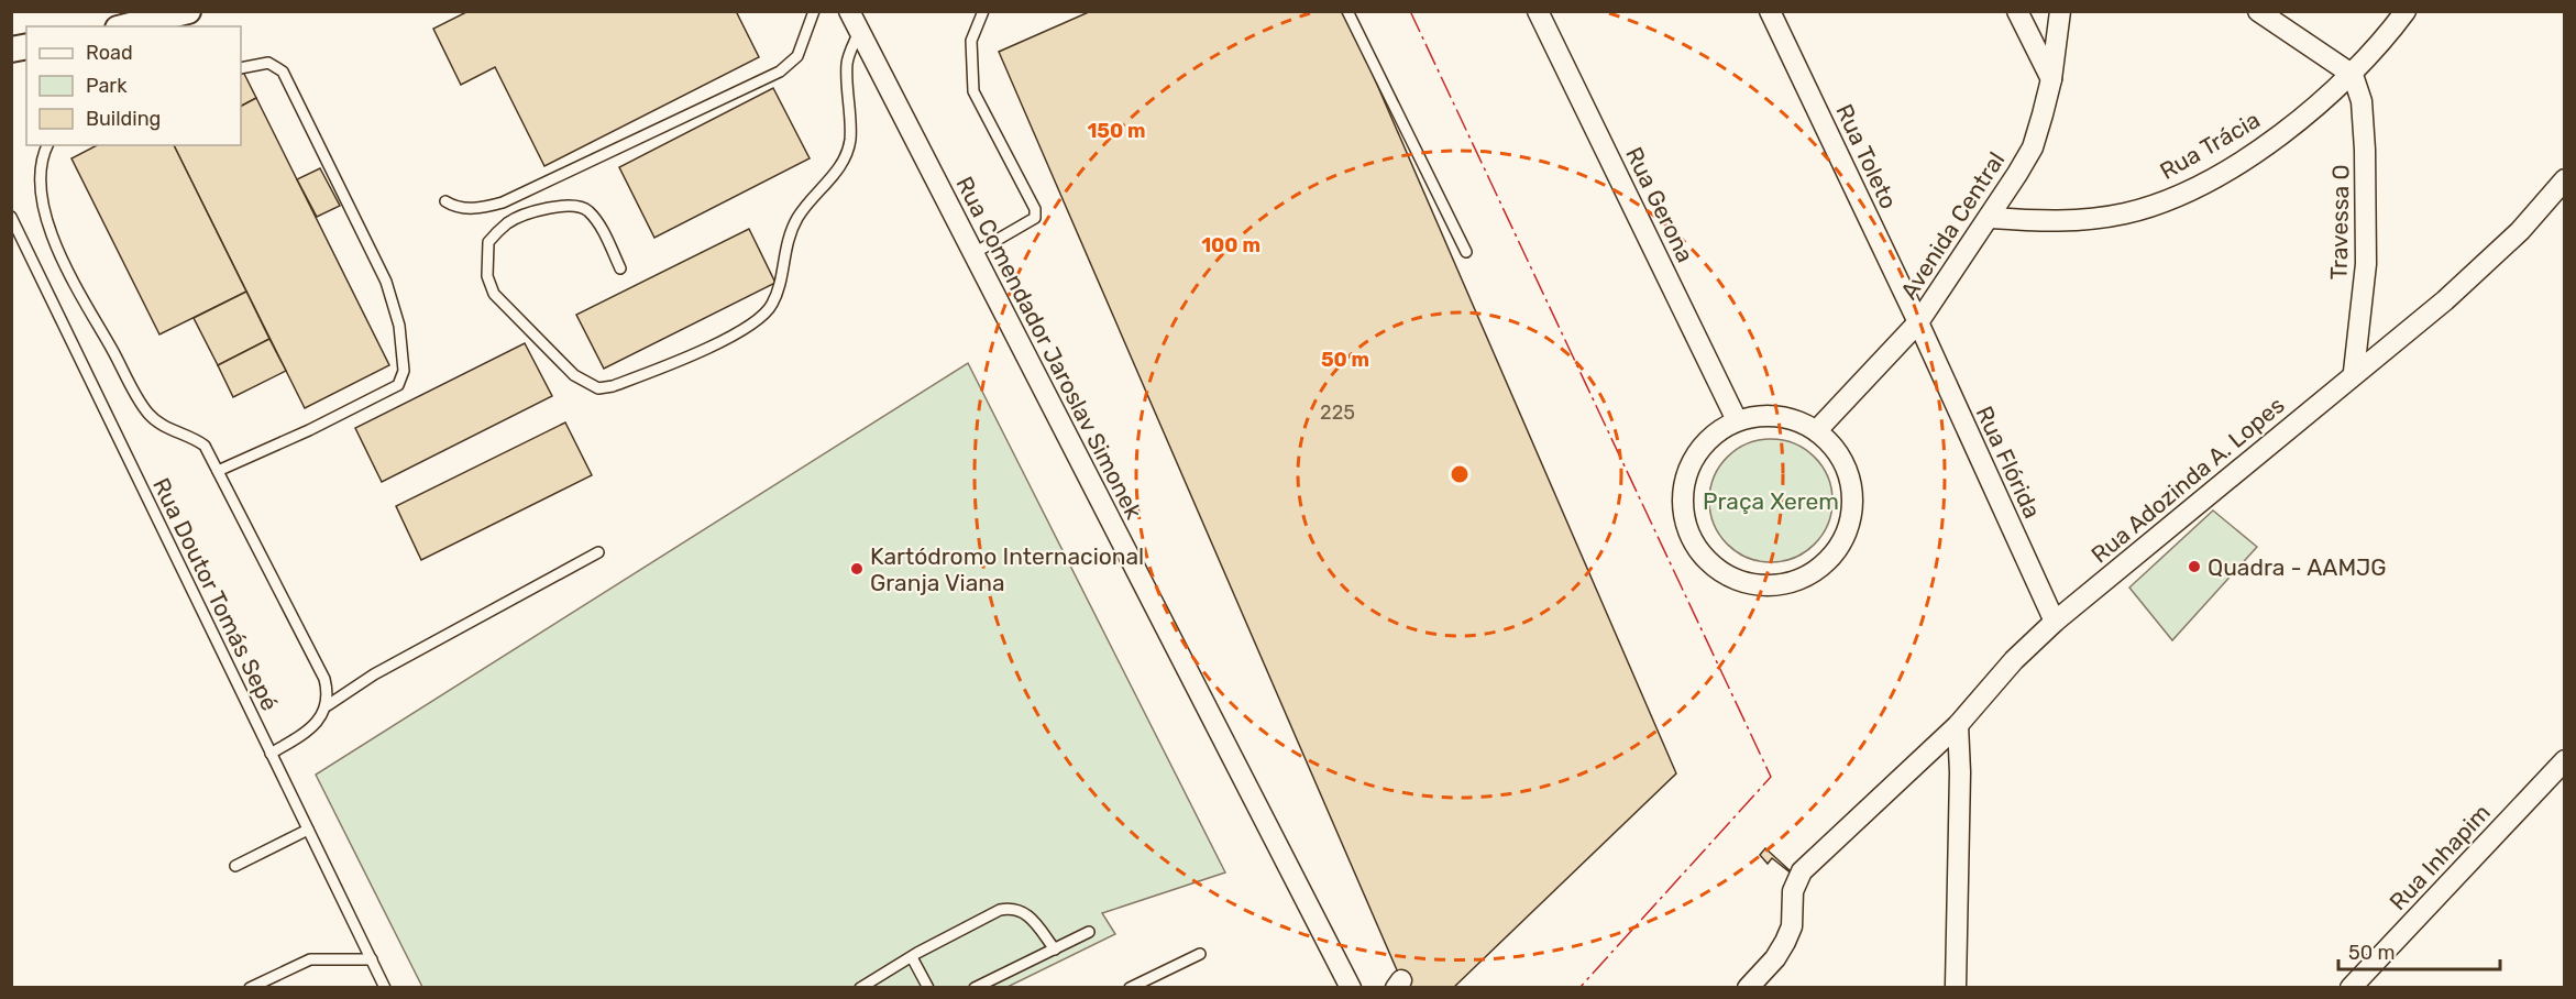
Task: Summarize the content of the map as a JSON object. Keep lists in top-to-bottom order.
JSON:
{
  "streets": {
    "street": [
      "Rua Trácia",
      "Rua Toleto",
      "Rua Gerona",
      "Travessa O",
      "Avenida Central",
      "Rua Comendador Jaroslav Simonek",
      "Rua Flórida",
      "Rua Adozinda A. Lopes",
      "Rua Inhapim"
    ],
    "lane": ["Rua Doutor Tomás Sepé"]
  },
  "crossings": [
    ["Rua Trácia", "Travessa O"],
    ["Rua Trácia", "Avenida Central"],
    ["Rua Toleto", "Avenida Central"],
    ["Rua Toleto", "Rua Flórida"],
    ["Rua Gerona", "Avenida Central"],
    ["Travessa O", "Rua Adozinda A. Lopes"],
    ["Avenida Central", "Rua Flórida"],
    ["Rua Flórida", "Rua Adozinda A. Lopes"]
  ],
  "parks": ["Praça Xerem"],
  "places": ["Quadra - AAMJG", "Kartódromo Internacional Granja Viana"],
  "house_numbers": ["225"],
  "legend": ["Road", "Park", "Building"],
  "scale_bar": "50 m",
  "rings": ["150 m", "100 m", "50 m"]
}
